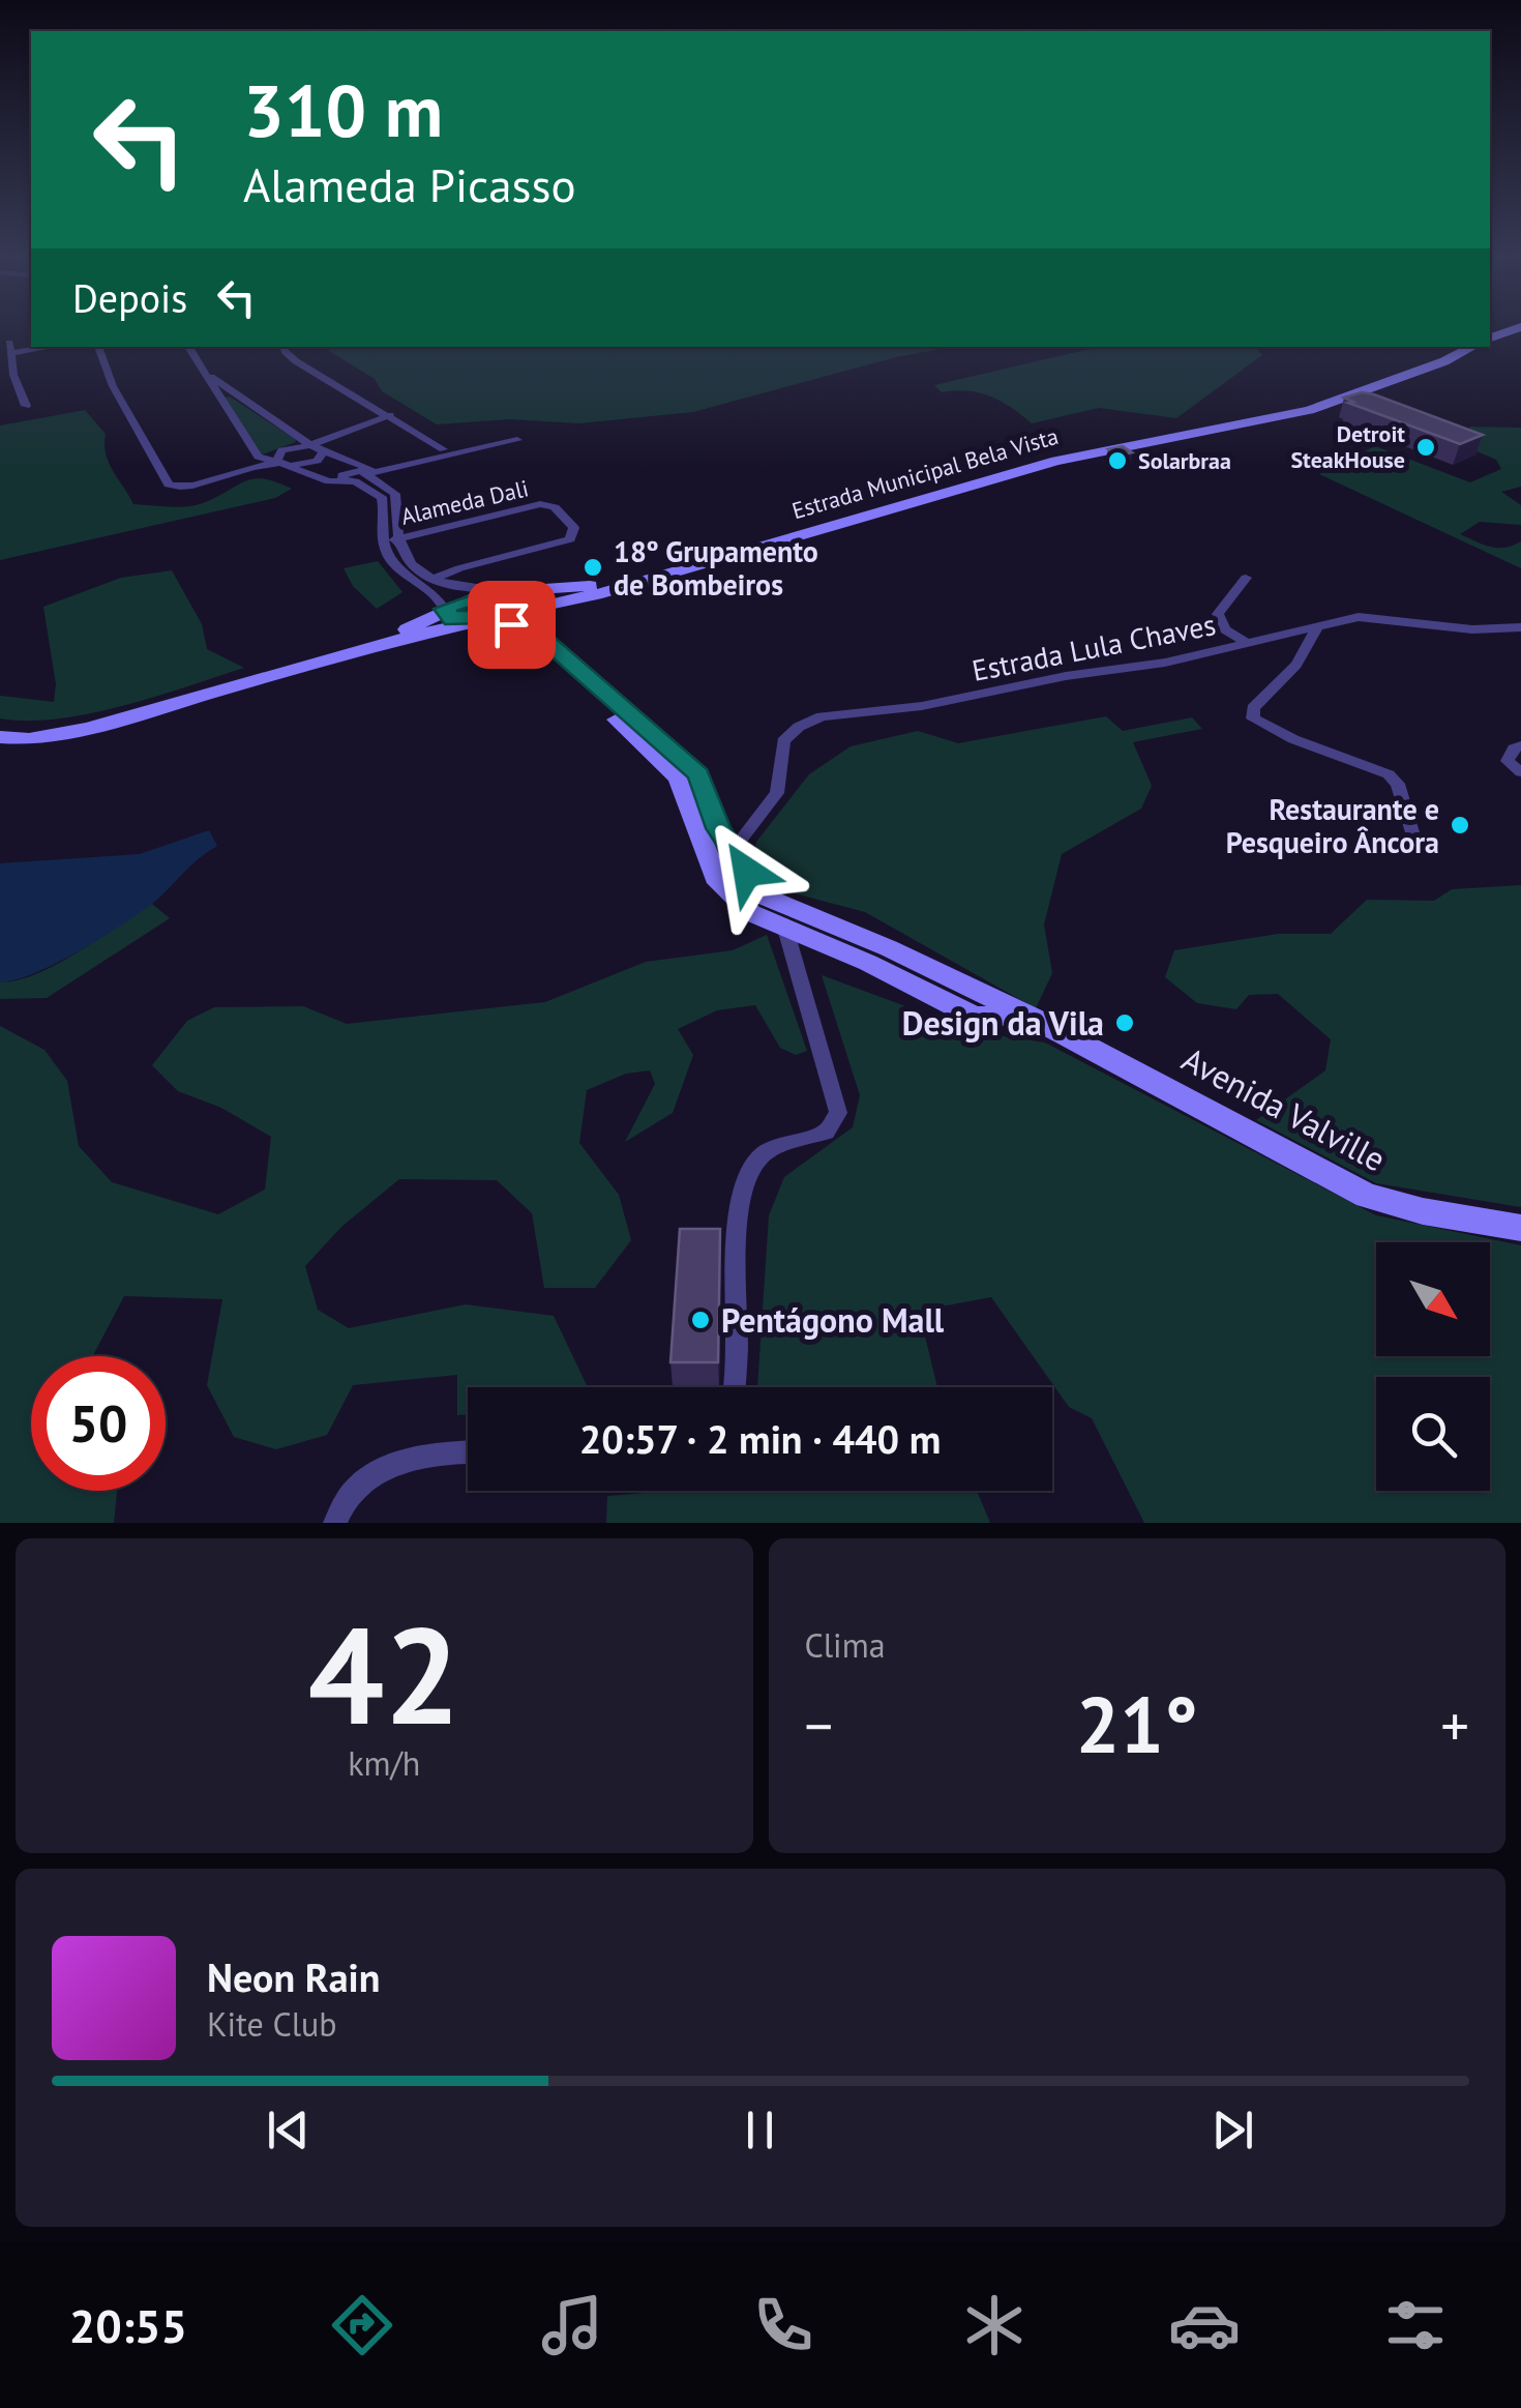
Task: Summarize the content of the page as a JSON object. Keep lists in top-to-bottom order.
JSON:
{
  "streets": {
    "main road": ["Estrada Municipal Bela Vista", "Avenida Valville"],
    "street": ["Alameda Dali", "Estrada Lula Chaves"]
  },
  "places": [
    "Detroit SteakHouse",
    "Solarbraa",
    "18º Grupamento de Bombeiros",
    "Restaurante e Pesqueiro Âncora",
    "Design da Vila",
    "Pentágono Mall"
  ],
  "north": "bottom right",
  "page": {
    "turn": ["310 m", "Alameda Picasso"],
    "then": "Depois",
    "limit": "50",
    "trip": "20:57 · 2 min · 440 m",
    "tile": [
      ["42", "km/h"],
      "Clima"
    ],
    "heat": ["−", "21°", "+"],
    "song": ["Neon Rain", "Kite Club"],
    "tabs": "20:55"
  }
}
